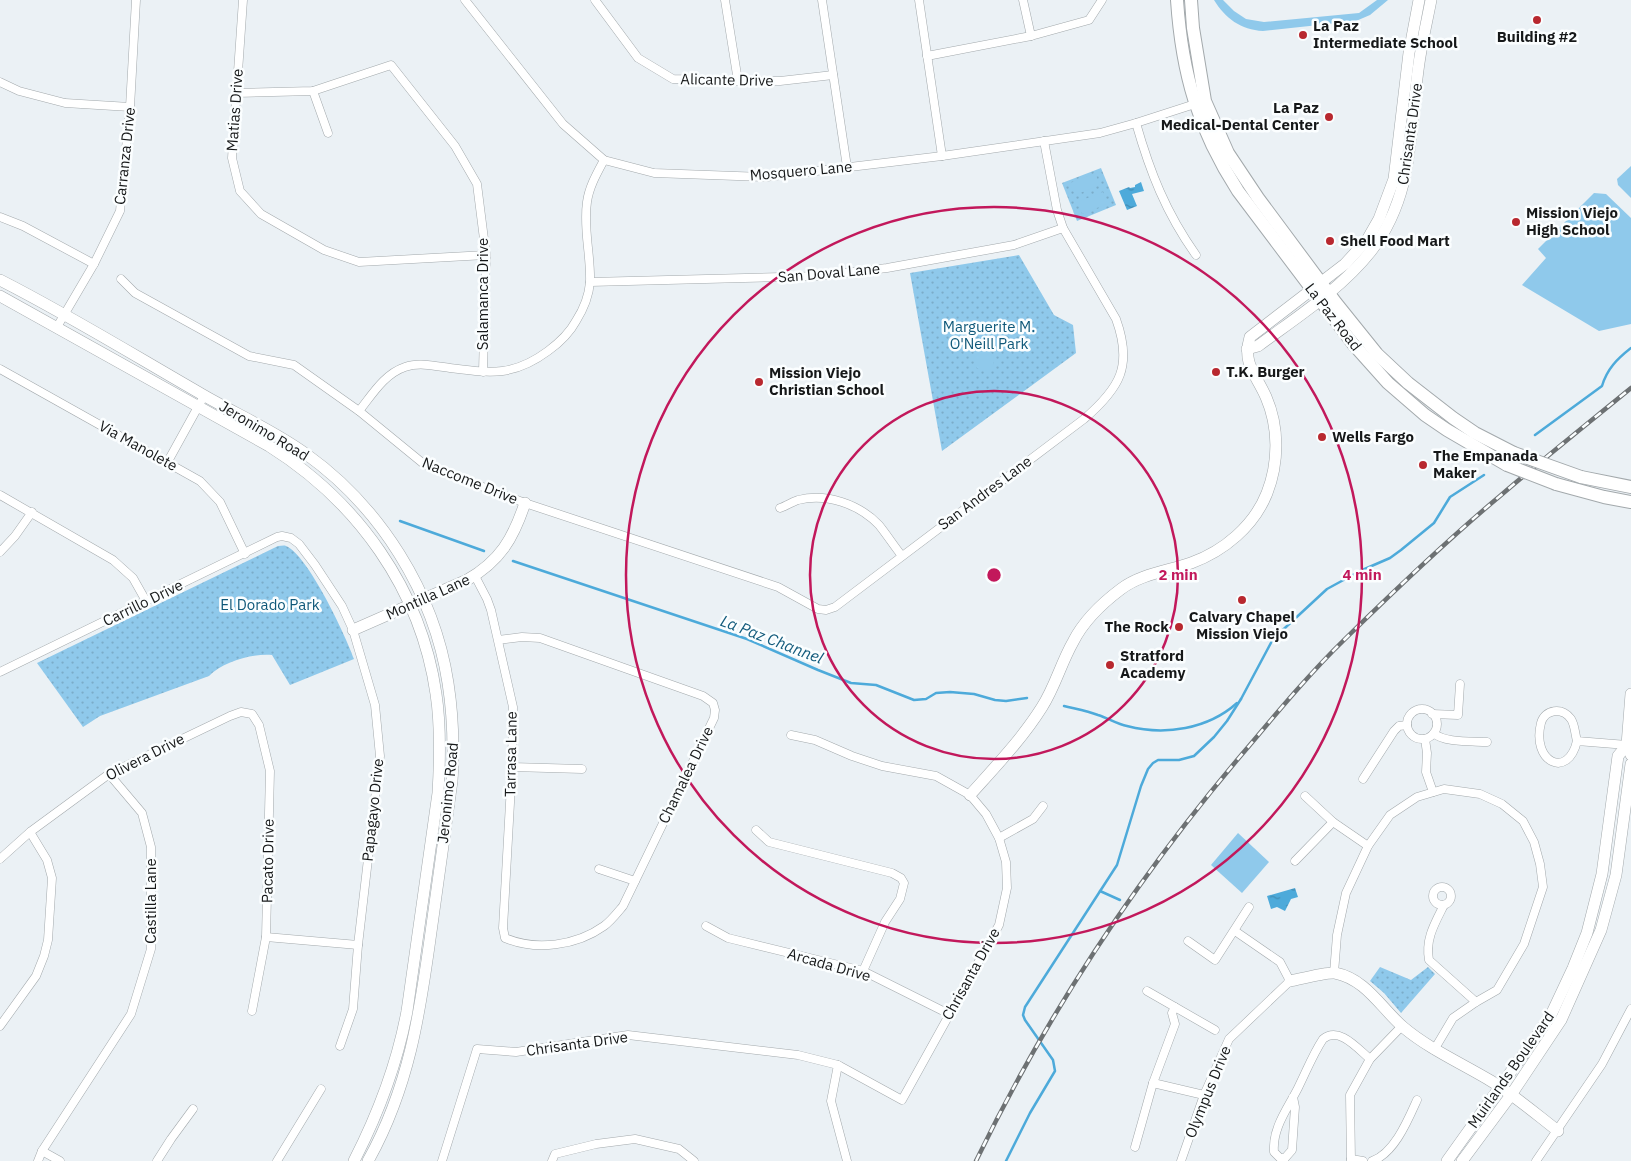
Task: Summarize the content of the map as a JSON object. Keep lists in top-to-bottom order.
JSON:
{
  "streets": {
    "main road": [
      "Chrisanta Drive",
      "La Paz Road",
      "Jeronimo Road",
      "Montilla Lane",
      "Muirlands Boulevard"
    ],
    "street": [
      "Alicante Drive",
      "Matias Drive",
      "Carranza Drive",
      "Mosquero Lane",
      "San Doval Lane",
      "Salamanca Drive",
      "Via Manolete",
      "Naccome Drive",
      "San Andres Lane",
      "Carrillo Drive",
      "Tarrasa Lane",
      "Olivera Drive",
      "Chamalea Drive",
      "Papagayo Drive",
      "Pacato Drive",
      "Castilla Lane",
      "Arcada Drive",
      "Olympus Drive"
    ]
  },
  "crossings": [
    ["Matias Drive", "Salamanca Drive"],
    ["Chrisanta Drive", "La Paz Road"],
    ["Chrisanta Drive", "Arcada Drive"],
    ["Carranza Drive", "Jeronimo Road"],
    ["Mosquero Lane", "La Paz Road"],
    ["San Doval Lane", "San Andres Lane"],
    ["Jeronimo Road", "Montilla Lane"],
    ["Via Manolete", "Carrillo Drive"],
    ["Naccome Drive", "San Andres Lane"],
    ["Naccome Drive", "Montilla Lane"],
    ["Montilla Lane", "Tarrasa Lane"],
    ["Montilla Lane", "Papagayo Drive"],
    ["Carrillo Drive", "Papagayo Drive"],
    ["Tarrasa Lane", "Chamalea Drive"],
    ["Olivera Drive", "Pacato Drive"],
    ["Olivera Drive", "Castilla Lane"]
  ],
  "water": ["La Paz Channel"],
  "parks": ["Marguerite M. O'Neill Park", "El Dorado Park"],
  "places": [
    "Building #2",
    "La Paz Intermediate School",
    "La Paz Medical-Dental Center",
    "Mission Viejo High School",
    "Shell Food Mart",
    "T.K. Burger",
    "Mission Viejo Christian School",
    "Wells Fargo",
    "The Empanada Maker",
    "Calvary Chapel Mission Viejo",
    "The Rock",
    "Stratford Academy"
  ],
  "rings": ["2 min", "4 min"]
}
